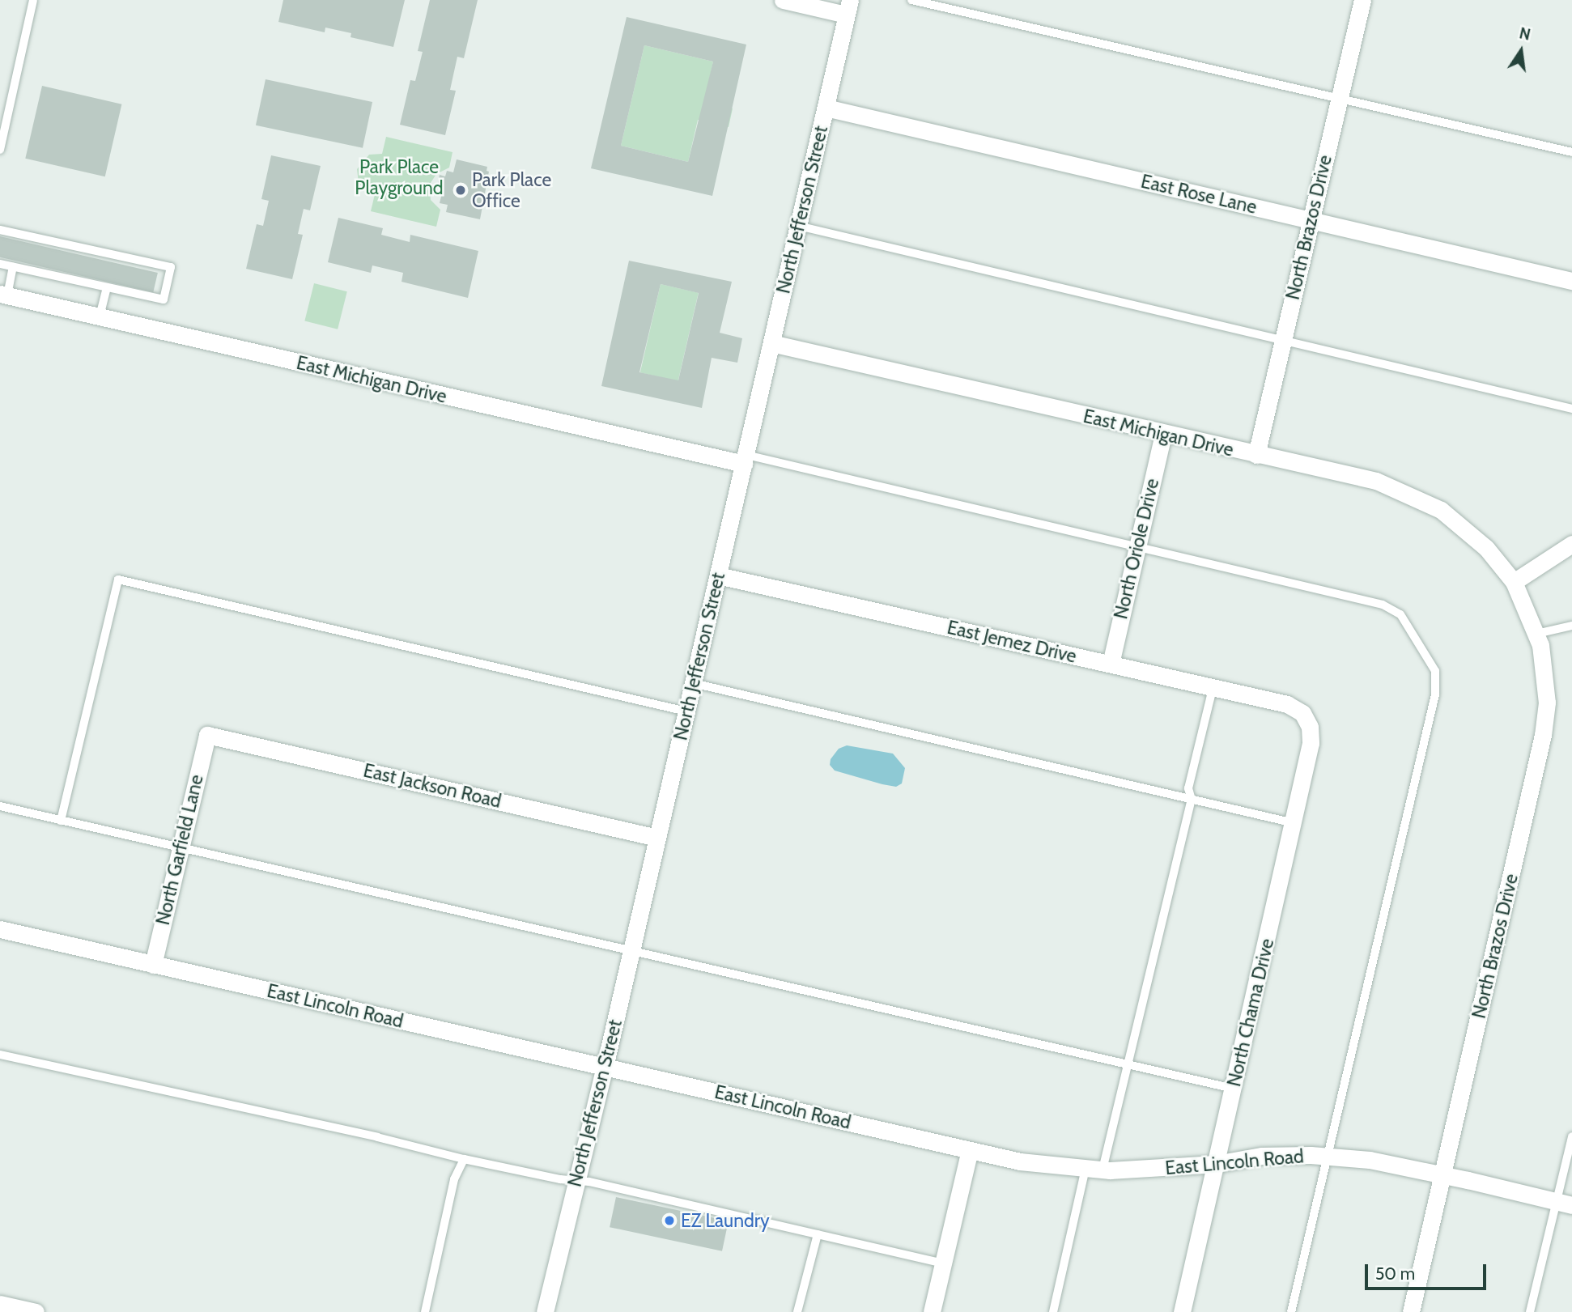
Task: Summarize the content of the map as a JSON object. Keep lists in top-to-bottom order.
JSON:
{
  "streets": {
    "street": [
      "East Rose Lane",
      "North Jefferson Street",
      "North Brazos Drive",
      "East Michigan Drive",
      "North Oriole Drive",
      "East Jemez Drive",
      "East Jackson Road",
      "North Garfield Lane",
      "East Lincoln Road",
      "North Chama Drive"
    ]
  },
  "crossings": [
    ["East Rose Lane", "North Jefferson Street"],
    ["East Rose Lane", "North Brazos Drive"],
    ["North Jefferson Street", "East Michigan Drive"],
    ["North Jefferson Street", "East Jemez Drive"],
    ["North Jefferson Street", "East Jackson Road"],
    ["North Jefferson Street", "East Lincoln Road"],
    ["North Brazos Drive", "East Michigan Drive"],
    ["North Brazos Drive", "East Lincoln Road"],
    ["East Michigan Drive", "North Oriole Drive"],
    ["North Oriole Drive", "East Jemez Drive"],
    ["East Jemez Drive", "North Chama Drive"],
    ["East Jackson Road", "North Garfield Lane"],
    ["North Garfield Lane", "East Lincoln Road"],
    ["East Lincoln Road", "North Chama Drive"]
  ],
  "parks": ["Park Place Playground"],
  "places": ["Park Place Office", "EZ Laundry"],
  "scale_bar": "50 m",
  "north": "top"
}
